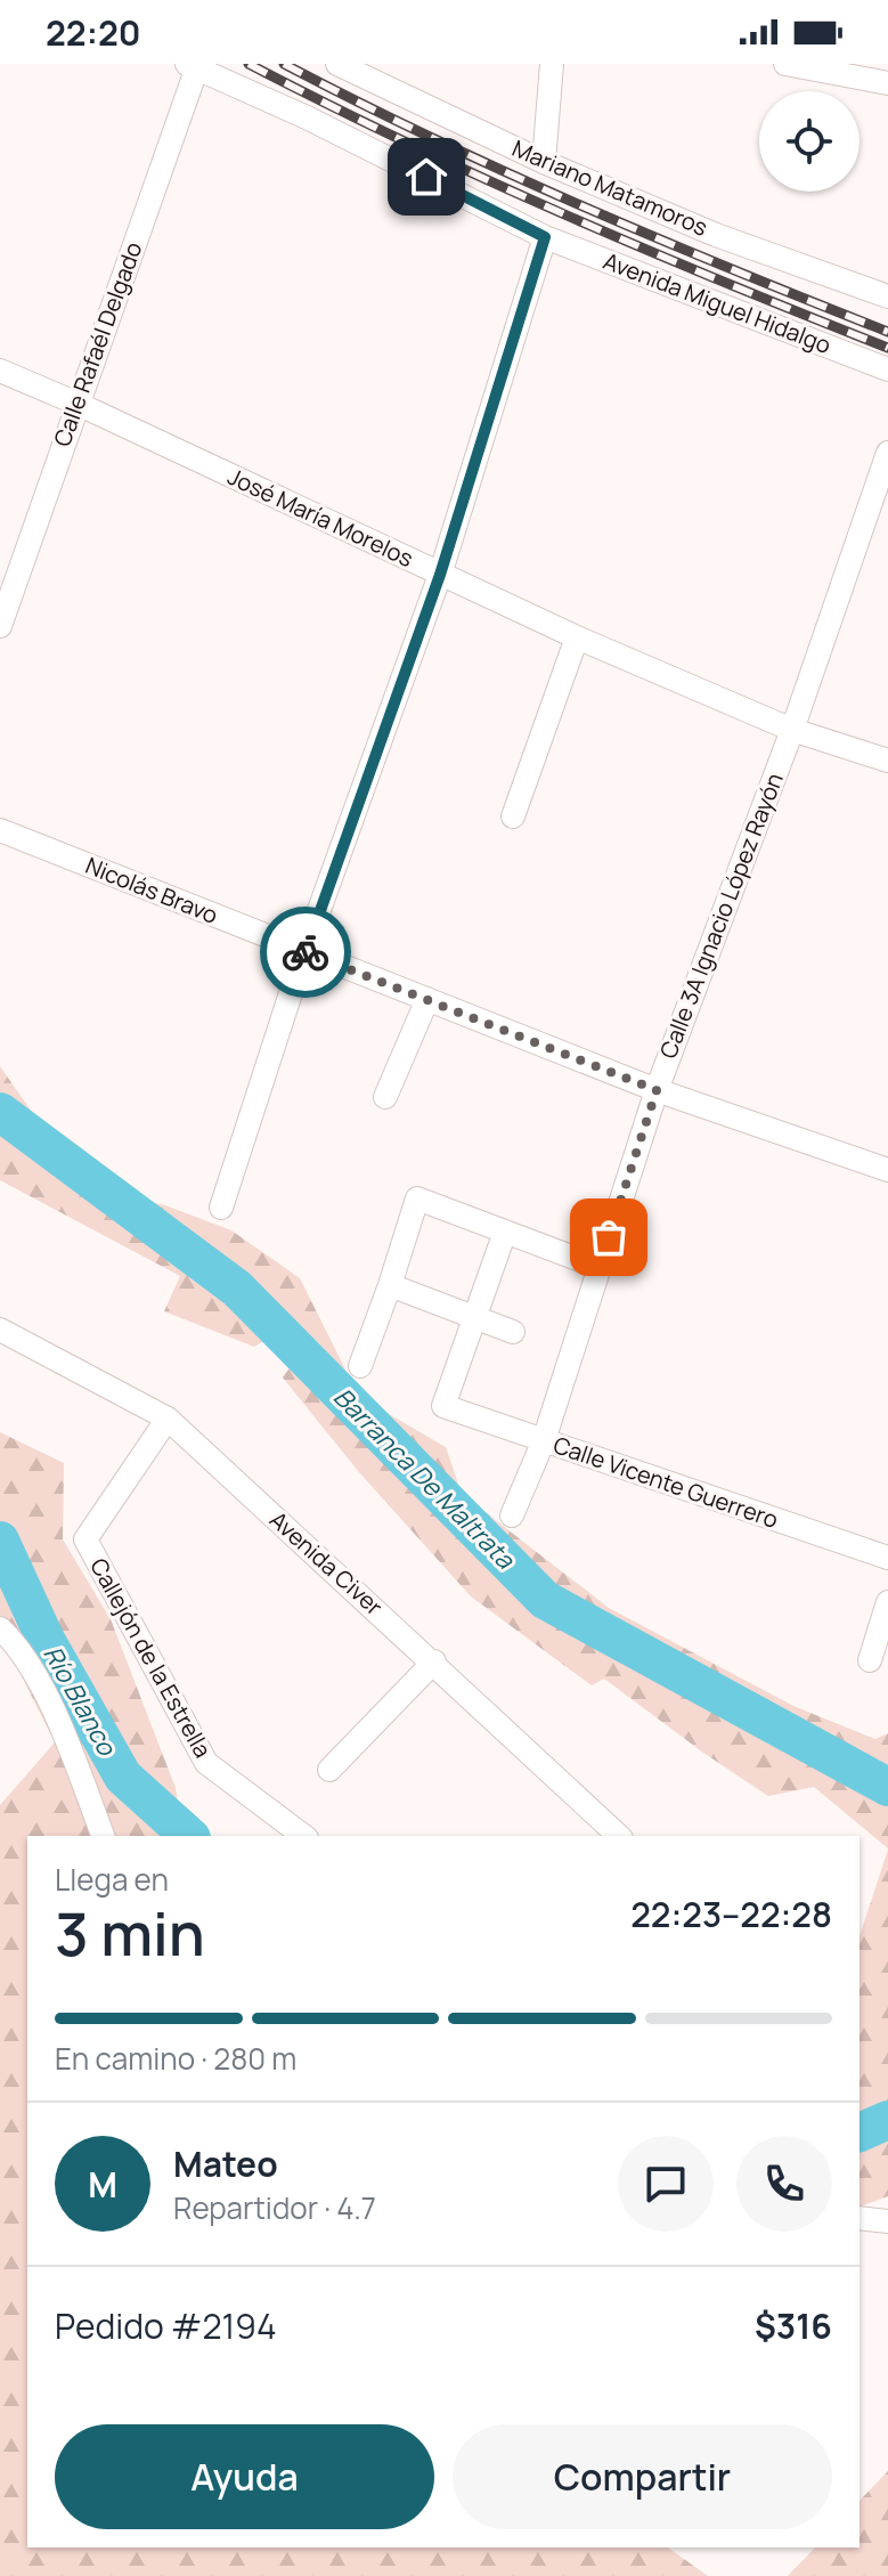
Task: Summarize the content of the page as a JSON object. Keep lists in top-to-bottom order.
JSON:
{
  "streets": {
    "street": [
      "Mariano Matamoros",
      "Avenida Miguel Hidalgo",
      "Calle Rafaél Delgado",
      "José María Morelos",
      "Nicolás Bravo",
      "Calle 3A Ignacio López Rayón",
      "Calle Vicente Guerrero",
      "Avenida Civer",
      "Callejón de la Estrella"
    ]
  },
  "crossings": [
    ["Avenida Miguel Hidalgo", "Calle Rafaél Delgado"],
    ["Calle Rafaél Delgado", "José María Morelos"],
    ["José María Morelos", "Calle 3A Ignacio López Rayón"],
    ["Nicolás Bravo", "Calle 3A Ignacio López Rayón"],
    ["Calle 3A Ignacio López Rayón", "Calle Vicente Guerrero"],
    ["Avenida Civer", "Callejón de la Estrella"]
  ],
  "water": ["Barranca De Maltrata", "Río Blanco"],
  "page": {
    "status": "22:20",
    "heading": ["3 min", "Llega en", "22:23–22:28"],
    "panel": [
      "Mateo",
      "Repartidor · 4.7",
      "Pedido #2194",
      "$316"
    ],
    "bar": "En camino · 280 m",
    "round": "M",
    "buttons": ["Ayuda", "Compartir"]
  }
}
